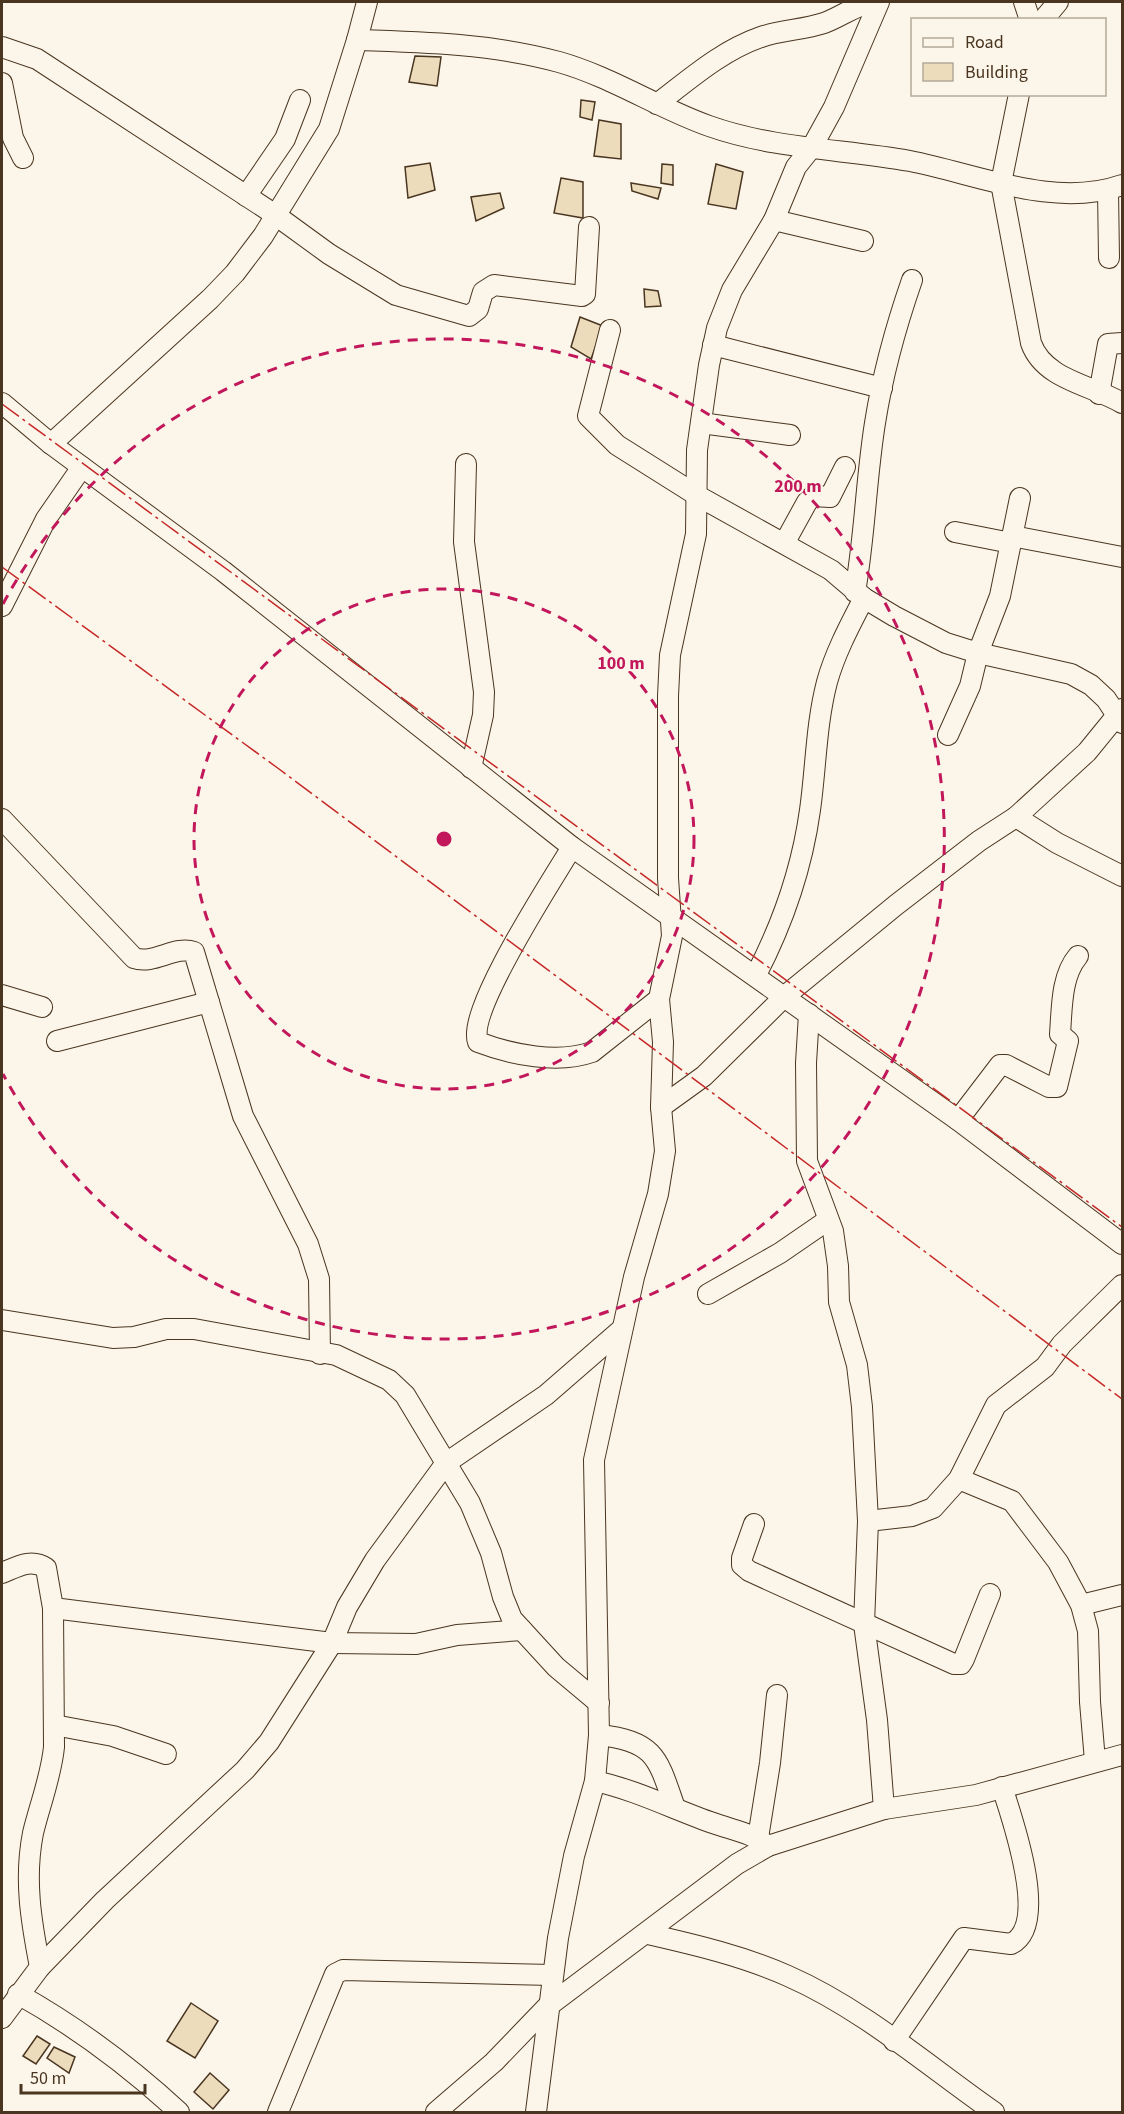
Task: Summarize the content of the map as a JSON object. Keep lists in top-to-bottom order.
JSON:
{
  "legend": ["Road", "Building"],
  "scale_bar": "50 m",
  "rings": ["200 m", "100 m"]
}
